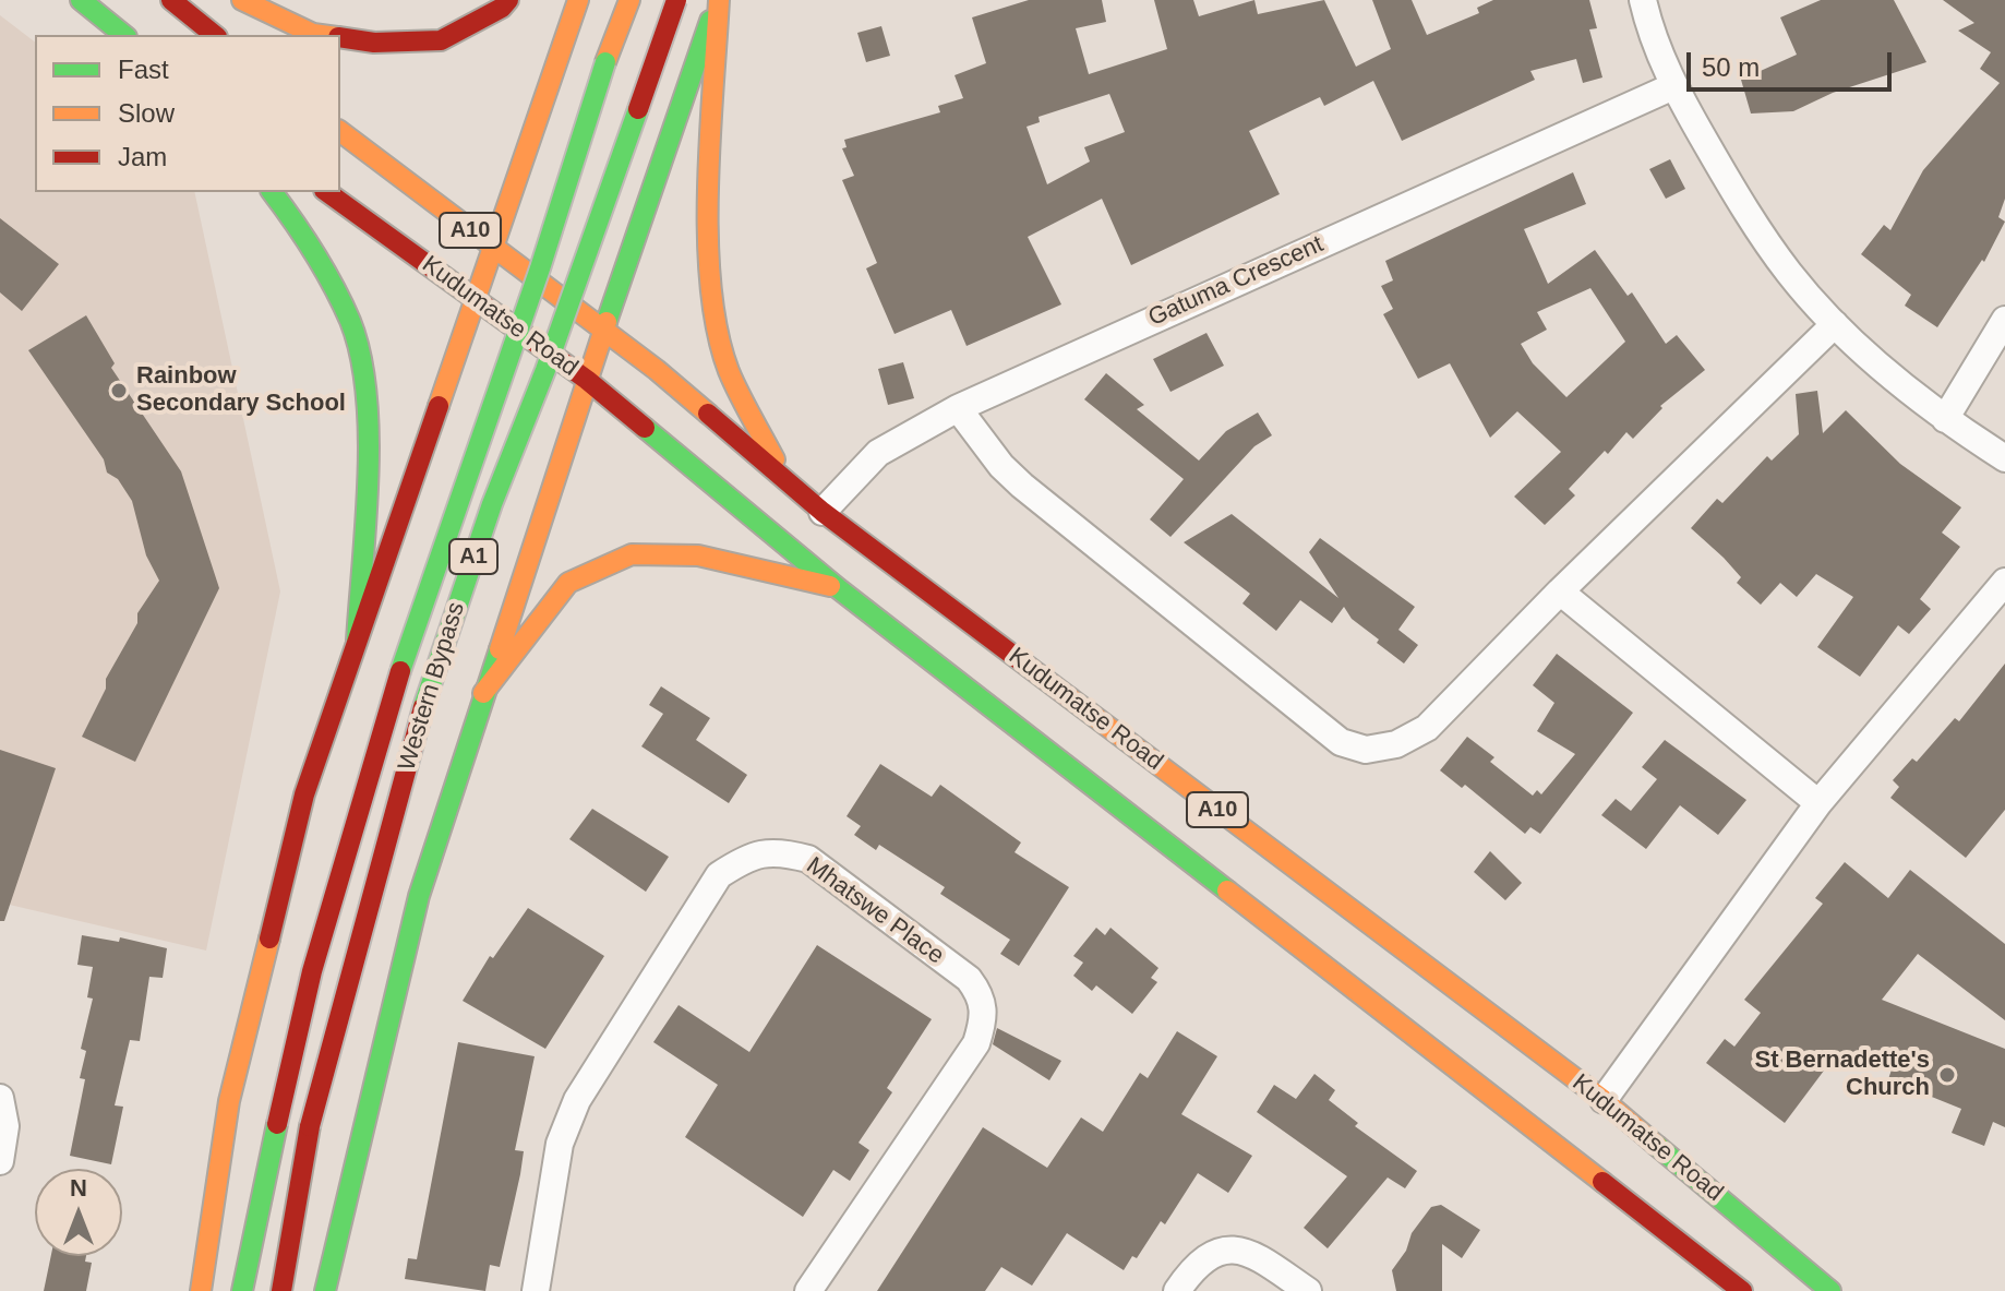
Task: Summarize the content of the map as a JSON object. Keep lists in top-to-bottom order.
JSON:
{
  "streets": {
    "main road": [
      "A10",
      "Kudumatse Road",
      "A1",
      "Western Bypass"
    ],
    "street": ["Gatuma Crescent", "Mhatswe Place"]
  },
  "crossings": [
    ["Gatuma Crescent", "Kudumatse Road"]
  ],
  "places": ["Rainbow Secondary School", "St Bernadette's Church"],
  "legend": ["Fast", "Slow", "Jam"],
  "scale_bar": "50 m",
  "north": "top"
}
